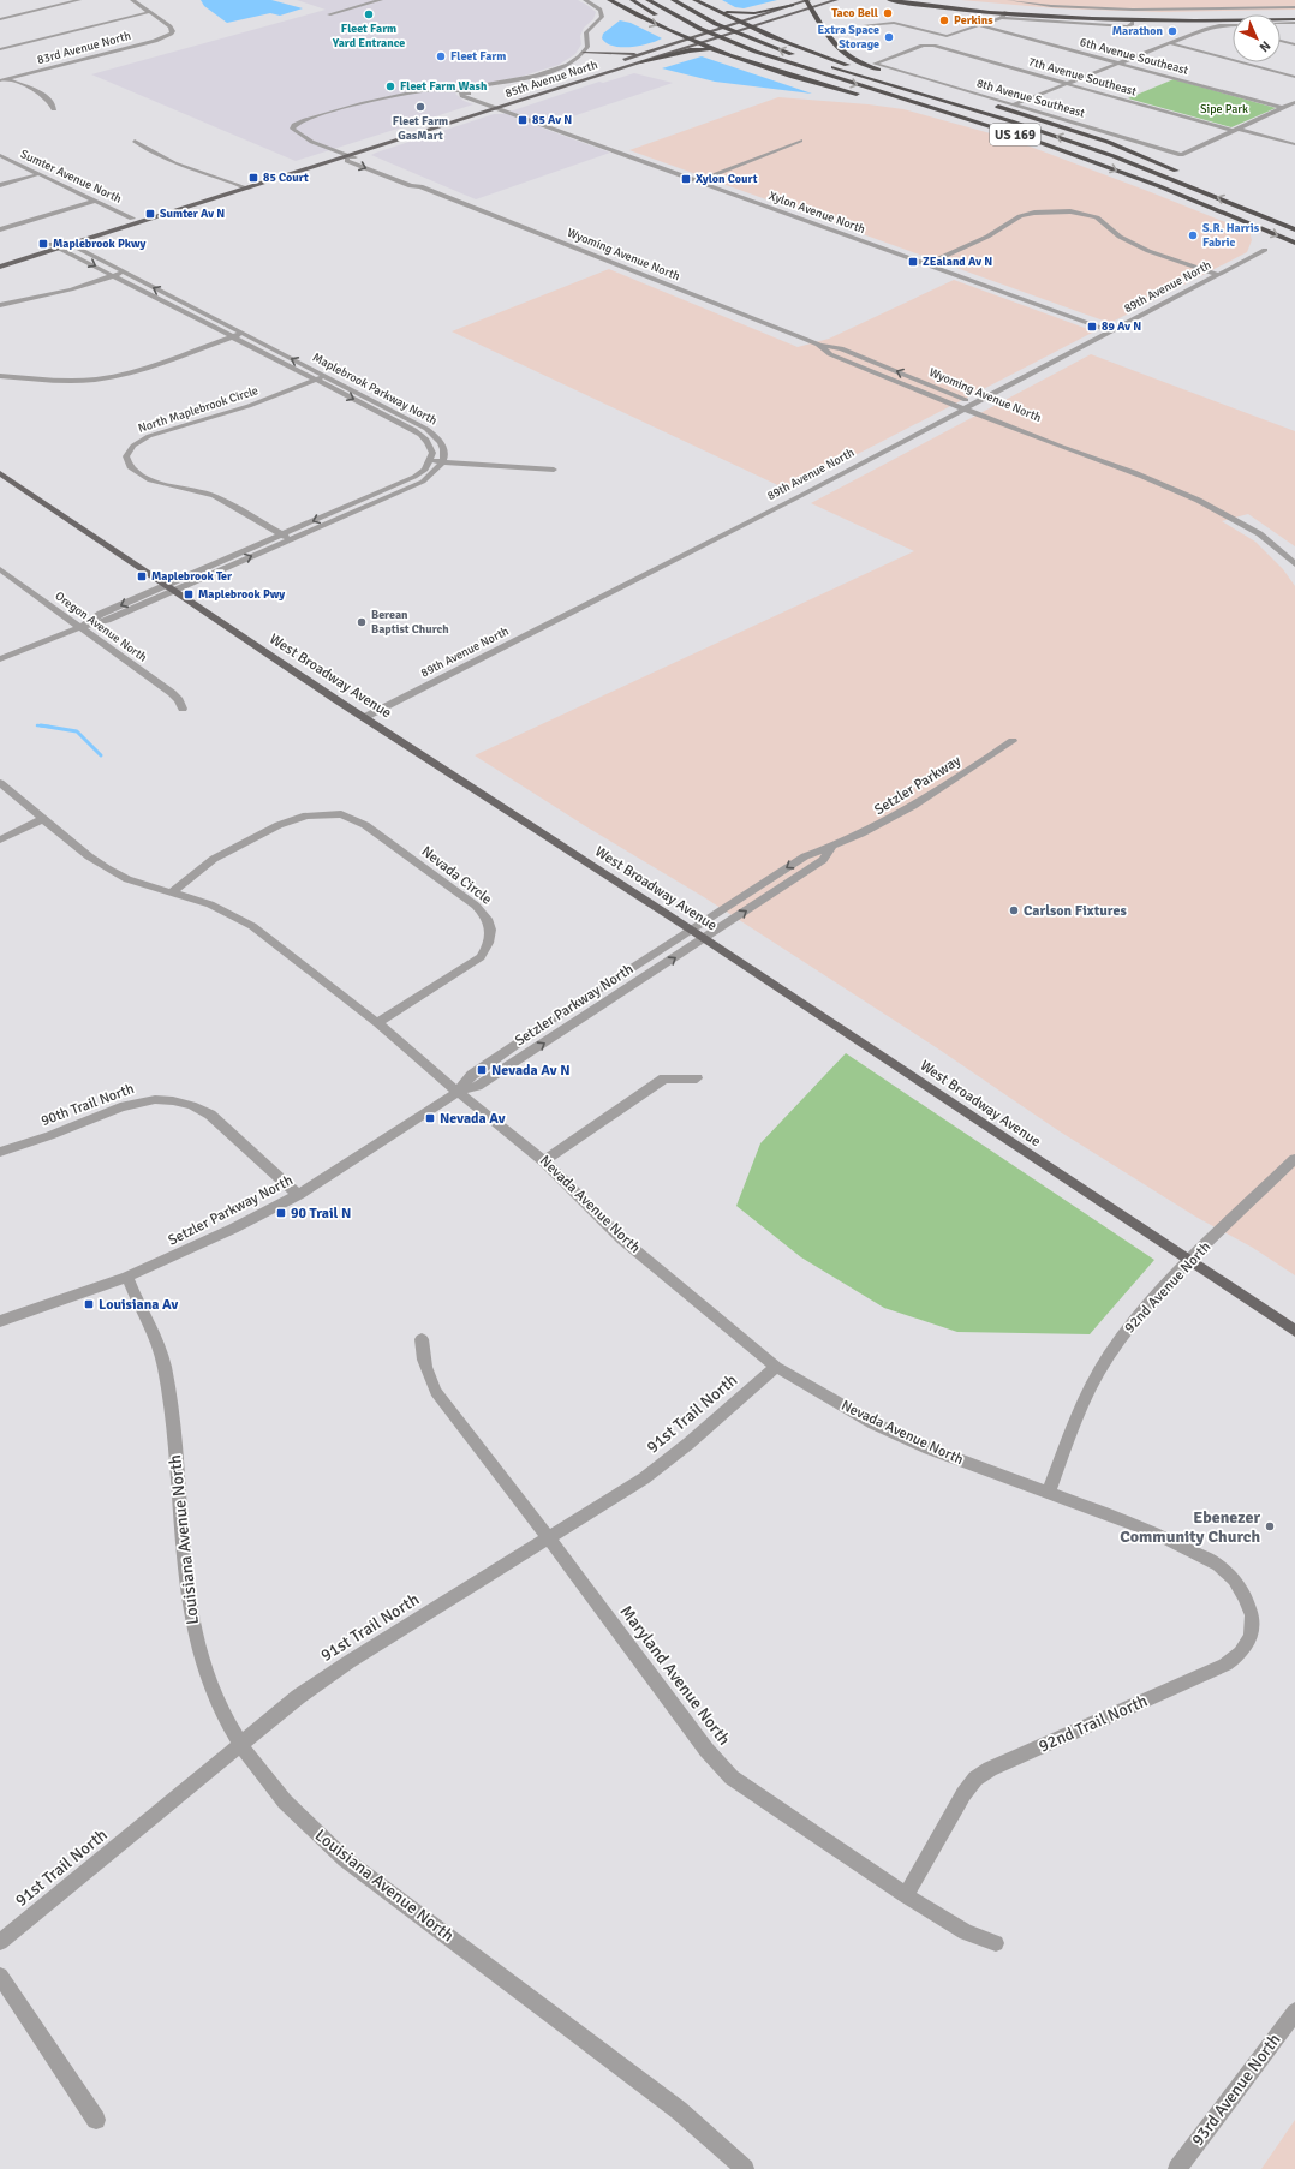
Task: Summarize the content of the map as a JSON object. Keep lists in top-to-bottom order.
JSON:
{
  "streets": {
    "highway": ["US 169"],
    "main road": ["85th Avenue North", "West Broadway Avenue"],
    "street": [
      "83rd Avenue North",
      "6th Avenue Southeast",
      "7th Avenue Southeast",
      "8th Avenue Southeast",
      "Sumter Avenue North",
      "Xylon Avenue North",
      "Wyoming Avenue North",
      "89th Avenue North",
      "Maplebrook Parkway North",
      "North Maplebrook Circle",
      "Oregon Avenue North",
      "Setzler Parkway",
      "Nevada Circle",
      "Setzler Parkway North",
      "90th Trail North",
      "Nevada Avenue North",
      "92nd Avenue North",
      "91st Trail North",
      "Louisiana Avenue North",
      "Maryland Avenue North",
      "92nd Trail North",
      "93rd Avenue North"
    ]
  },
  "crossings": [
    ["7th Avenue Southeast", "8th Avenue Southeast"],
    ["85th Avenue North", "Sumter Avenue North"],
    ["85th Avenue North", "Xylon Avenue North"],
    ["85th Avenue North", "Wyoming Avenue North"],
    ["85th Avenue North", "Maplebrook Parkway North"],
    ["Xylon Avenue North", "Wyoming Avenue North"],
    ["Xylon Avenue North", "89th Avenue North"],
    ["Wyoming Avenue North", "89th Avenue North"],
    ["89th Avenue North", "West Broadway Avenue"],
    ["Maplebrook Parkway North", "North Maplebrook Circle"],
    ["West Broadway Avenue", "Setzler Parkway"],
    ["West Broadway Avenue", "Setzler Parkway North"],
    ["West Broadway Avenue", "92nd Avenue North"],
    ["Setzler Parkway", "Setzler Parkway North"],
    ["Nevada Circle", "Nevada Avenue North"],
    ["Setzler Parkway North", "90th Trail North"],
    ["Setzler Parkway North", "Nevada Avenue North"],
    ["Setzler Parkway North", "Louisiana Avenue North"],
    ["Nevada Avenue North", "92nd Avenue North"],
    ["Nevada Avenue North", "91st Trail North"],
    ["Nevada Avenue North", "92nd Trail North"],
    ["91st Trail North", "Louisiana Avenue North"],
    ["91st Trail North", "Maryland Avenue North"],
    ["Maryland Avenue North", "92nd Trail North"]
  ],
  "parks": ["Sipe Park"],
  "places": {
    "other": [
      "Taco Bell",
      "Fleet Farm Yard Entrance",
      "Perkins",
      "Marathon",
      "Extra Space Storage",
      "Fleet Farm",
      "Fleet Farm Wash",
      "Fleet Farm GasMart",
      "S.R. Harris Fabric",
      "Berean Baptist Church",
      "Carlson Fixtures",
      "Ebenezer Community Church"
    ],
    "transit": [
      "85 Av N",
      "85 Court",
      "Xylon Court",
      "Sumter Av N",
      "Maplebrook Pkwy",
      "ZEaland Av N",
      "89 Av N",
      "Maplebrook Ter",
      "Maplebrook Pwy",
      "Nevada Av N",
      "Nevada Av",
      "90 Trail N",
      "Louisiana Av"
    ]
  },
  "north": "bottom right"
}
